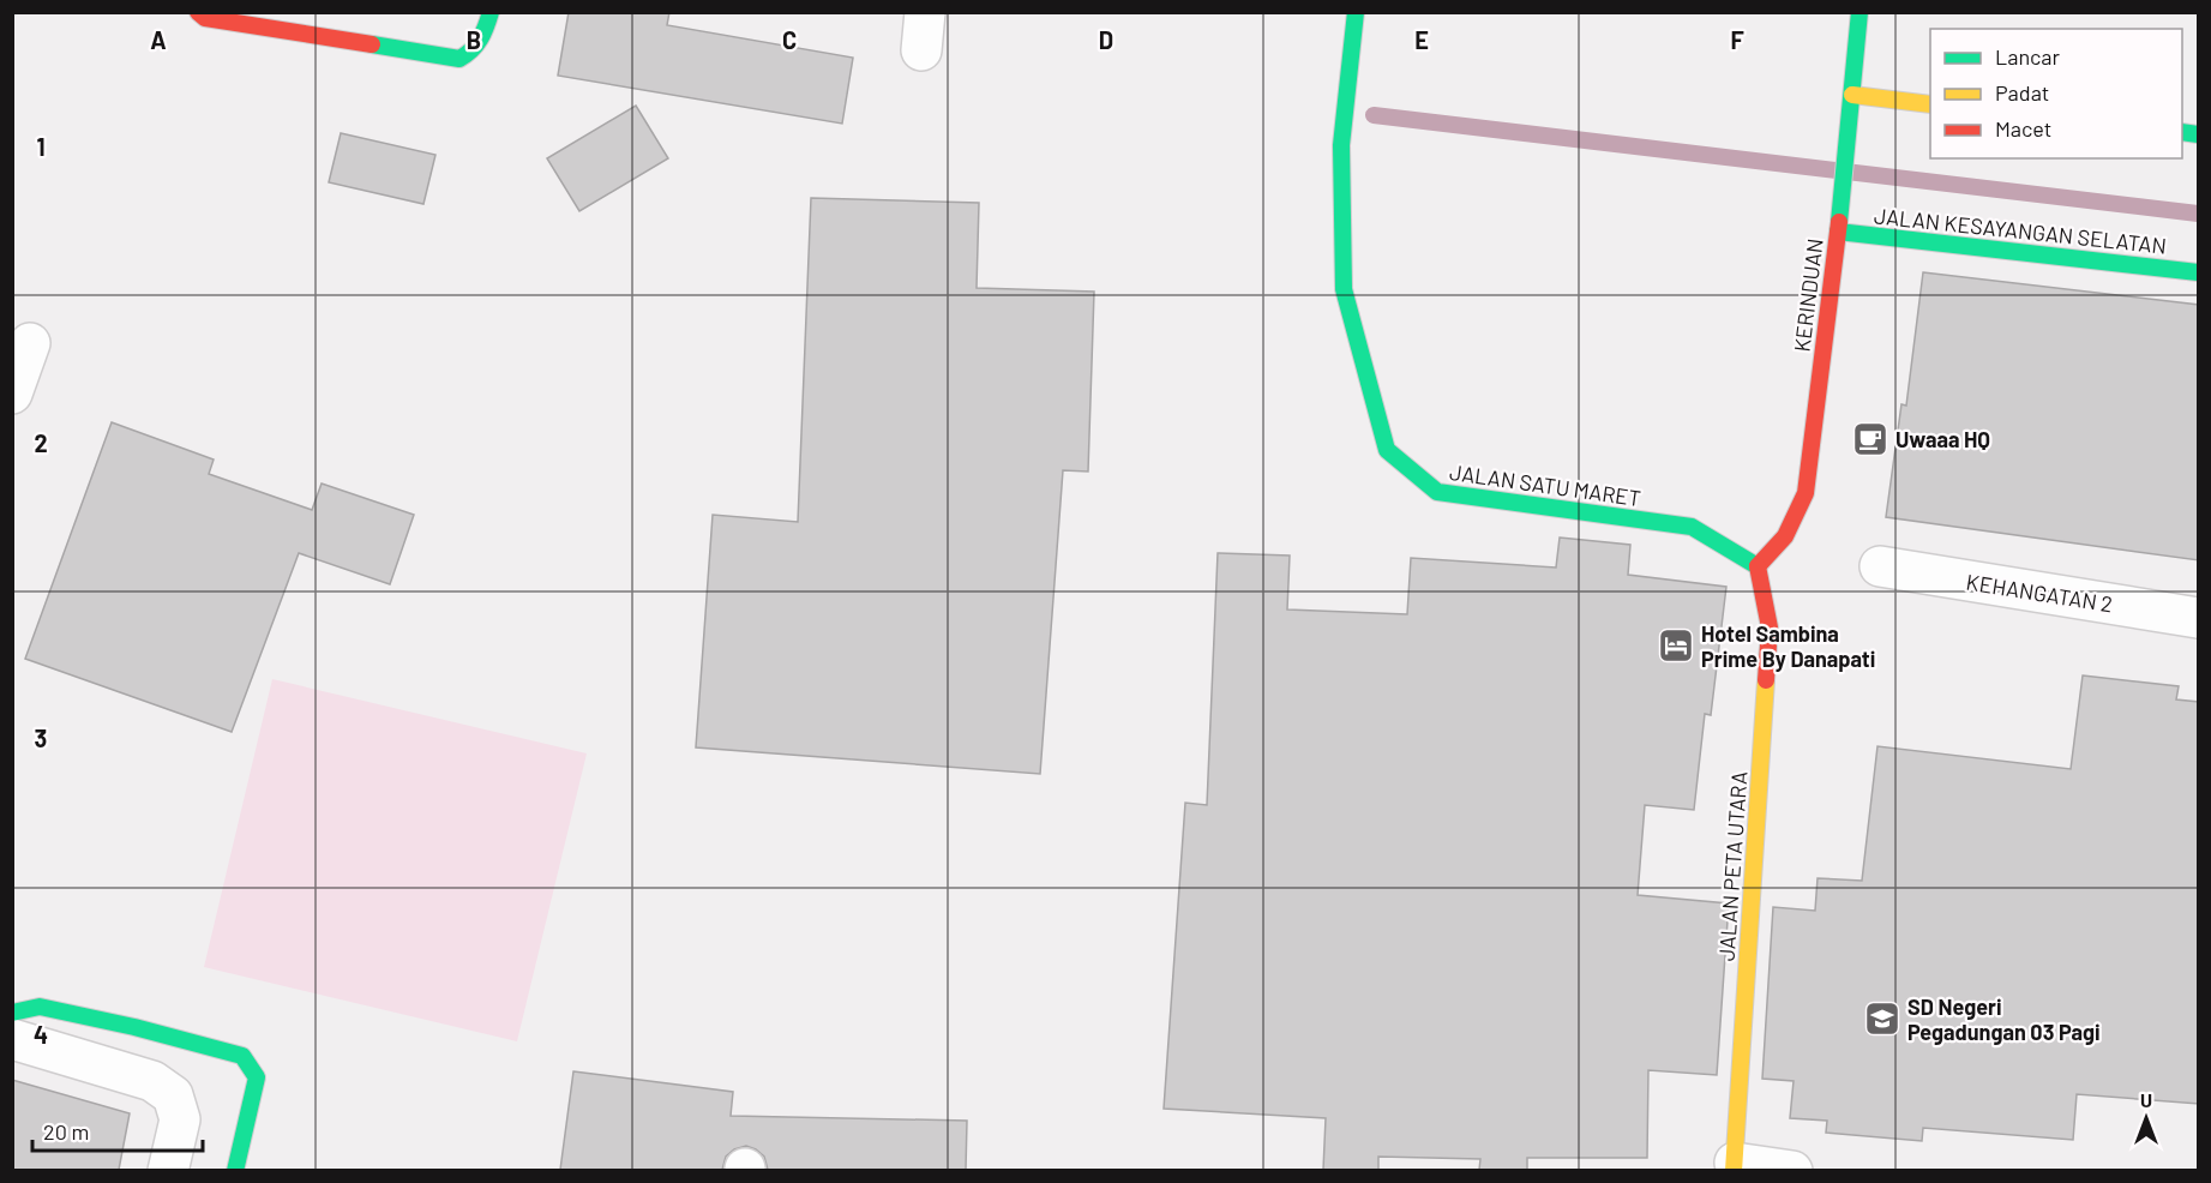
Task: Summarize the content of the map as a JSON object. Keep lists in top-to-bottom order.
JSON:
{
  "streets": {
    "street": [
      "JALAN KESAYANGAN SELATAN",
      "KERINDUAN",
      "JALAN SATU MARET",
      "KEHANGATAN 2",
      "JALAN PETA UTARA"
    ]
  },
  "crossings": [
    ["JALAN KESAYANGAN SELATAN", "KERINDUAN"],
    ["KERINDUAN", "JALAN SATU MARET"],
    ["KERINDUAN", "JALAN PETA UTARA"],
    ["JALAN SATU MARET", "JALAN PETA UTARA"]
  ],
  "places": {
    "cafe": ["Uwaaa HQ"],
    "hotel": ["Hotel Sambina Prime By Danapati"],
    "school or university": ["SD Negeri Pegadungan 03 Pagi"]
  },
  "legend": ["Lancar", "Padat", "Macet"],
  "scale_bar": "20 m",
  "north": "top",
  "grid": {
    "columns": [
      "A",
      "B",
      "C",
      "D",
      "E",
      "F"
    ],
    "rows": [
      "1",
      "2",
      "3",
      "4"
    ]
  }
}
